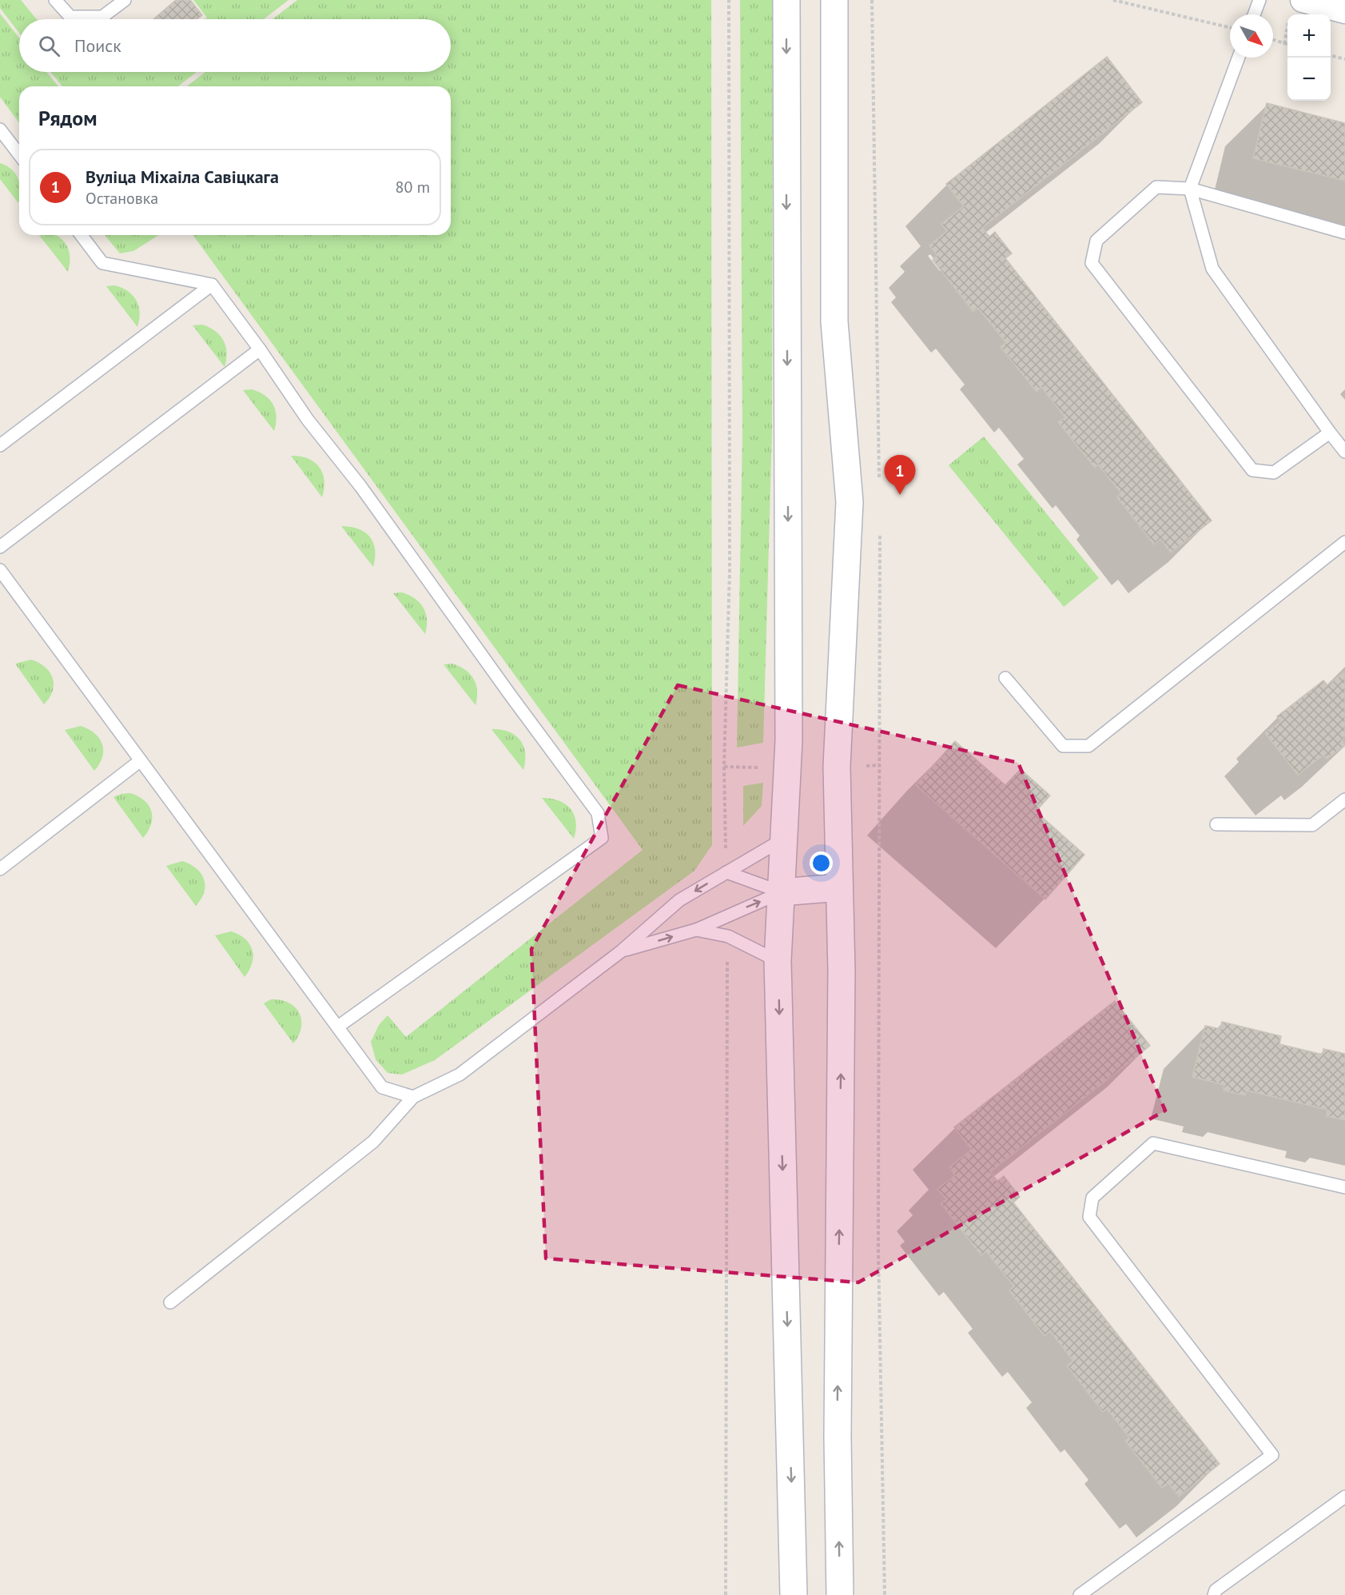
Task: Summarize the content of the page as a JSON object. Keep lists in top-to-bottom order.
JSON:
{
  "north": "bottom right",
  "page": {
    "map_buttons": ["+", "−"],
    "search": "Поиск",
    "heading": "Рядом",
    "list": [
      {
        "mark": "1",
        "name": "Вуліца Міхаіла Савіцкага",
        "note": "Остановка",
        "value": "80 m"
      }
    ],
    "pins": "1"
  }
}
